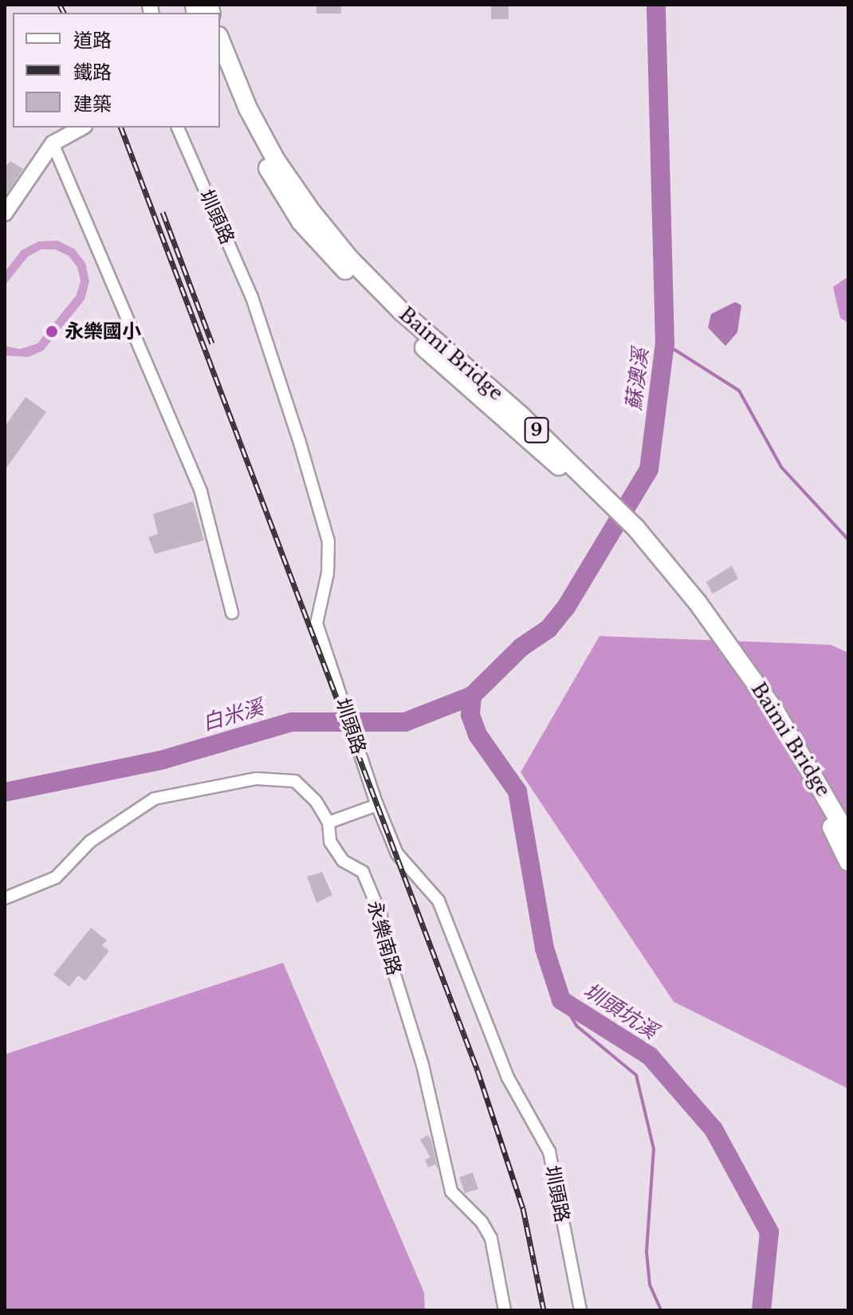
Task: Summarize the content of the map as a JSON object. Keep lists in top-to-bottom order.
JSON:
{
  "streets": {
    "main road": ["Baimi Bridge", "9"],
    "street": ["圳頭路", "永樂南路"]
  },
  "water": ["蘇澳溪", "白米溪", "圳頭坑溪"],
  "places": ["永樂國小"],
  "legend": ["道路", "鐵路", "建築"]
}
